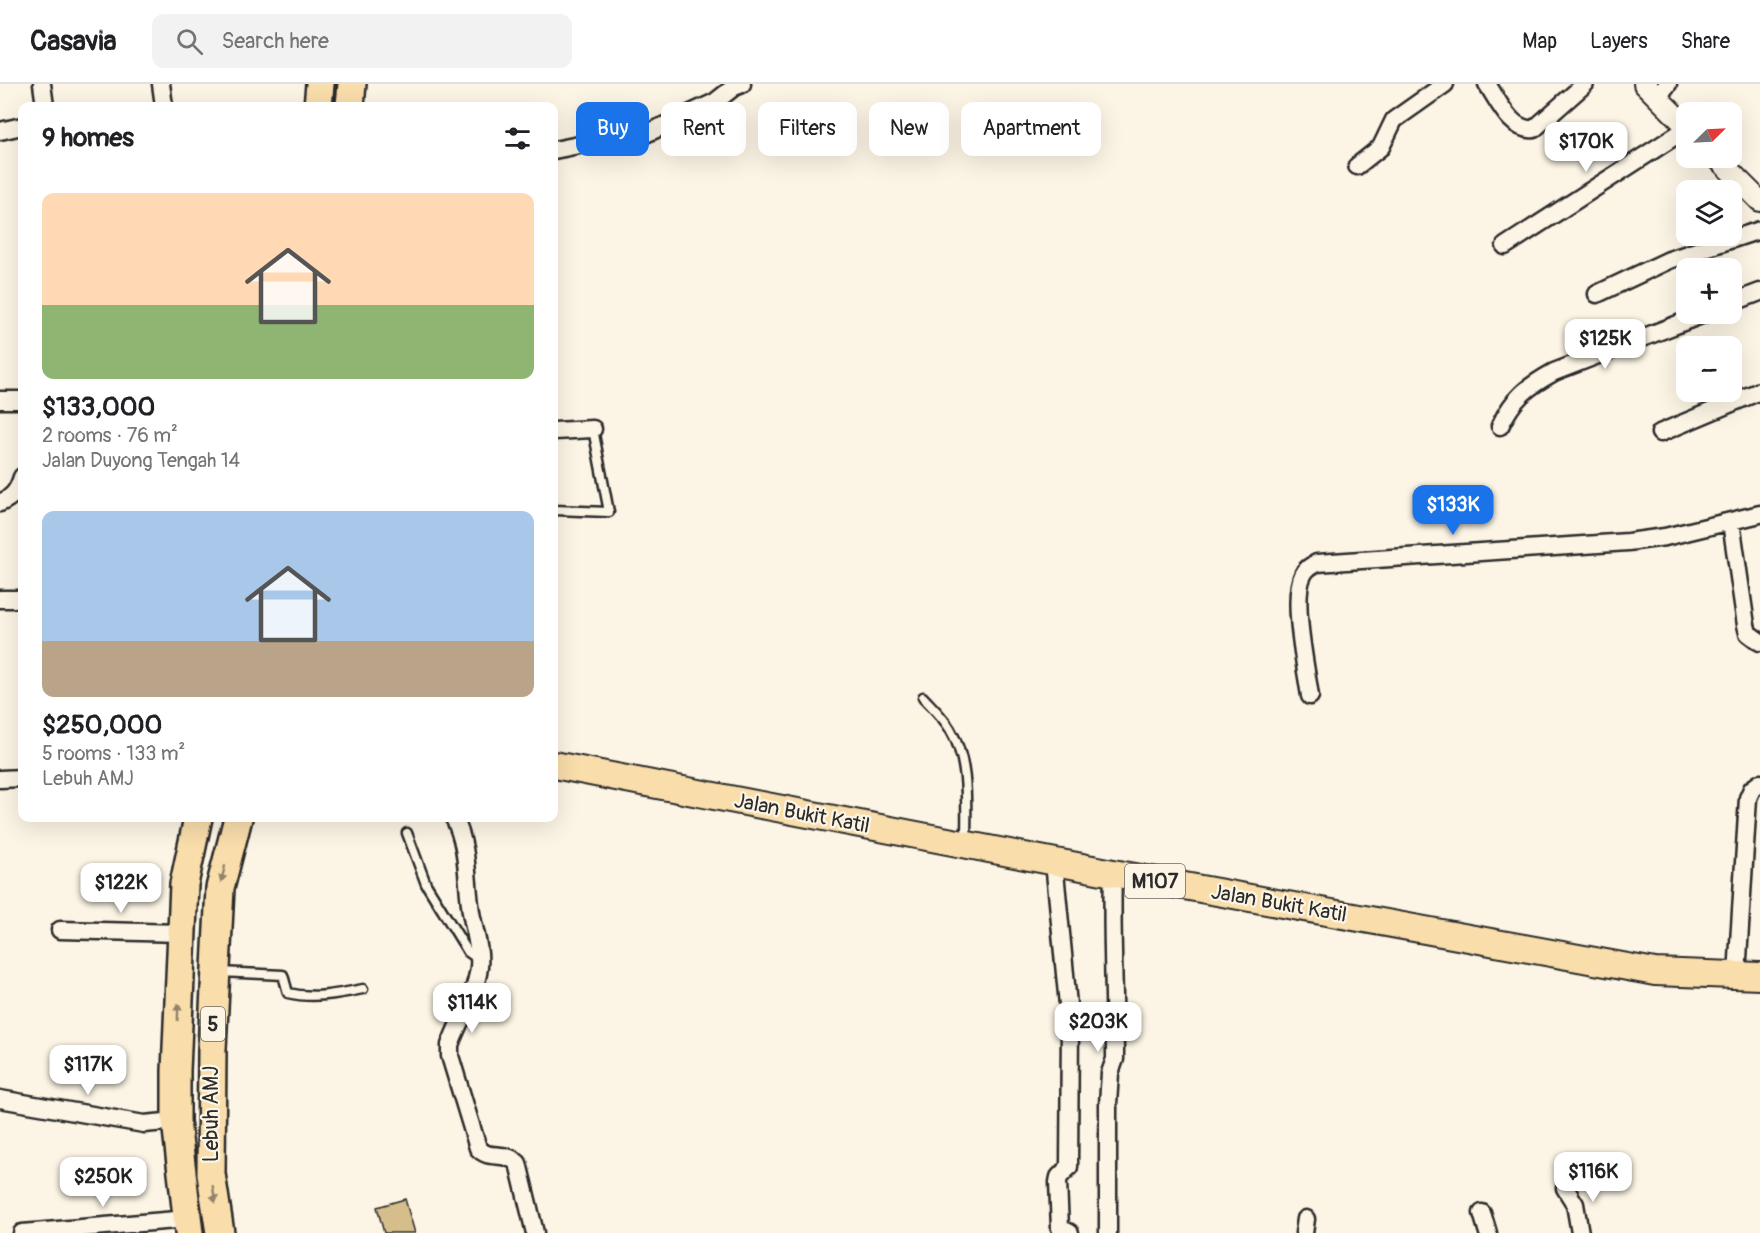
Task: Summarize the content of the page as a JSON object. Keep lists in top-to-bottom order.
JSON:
{
  "streets": {
    "highway": ["5", "Lebuh AMJ"],
    "main road": ["Jalan Bukit Katil", "M107"]
  },
  "north": "top right",
  "page": {
    "header": "Casavia",
    "search": "Search here",
    "nav": ["Map", "Layers", "Share"],
    "map_buttons": ["+", "−"],
    "chip": [
      "Buy",
      "Rent",
      "Filters",
      "New",
      "Apartment"
    ],
    "heading": "9 homes",
    "price": [
      "$170K",
      "$125K",
      "$133K",
      "$122K",
      "$114K",
      "$203K",
      "$117K",
      "$116K",
      "$250K"
    ],
    "list": [
      {
        "name": "$133,000",
        "note": "2 rooms · 76 m² · Jalan Duyong Tengah 14"
      },
      {
        "name": "$250,000",
        "note": "5 rooms · 133 m² · Lebuh AMJ"
      }
    ]
  }
}
